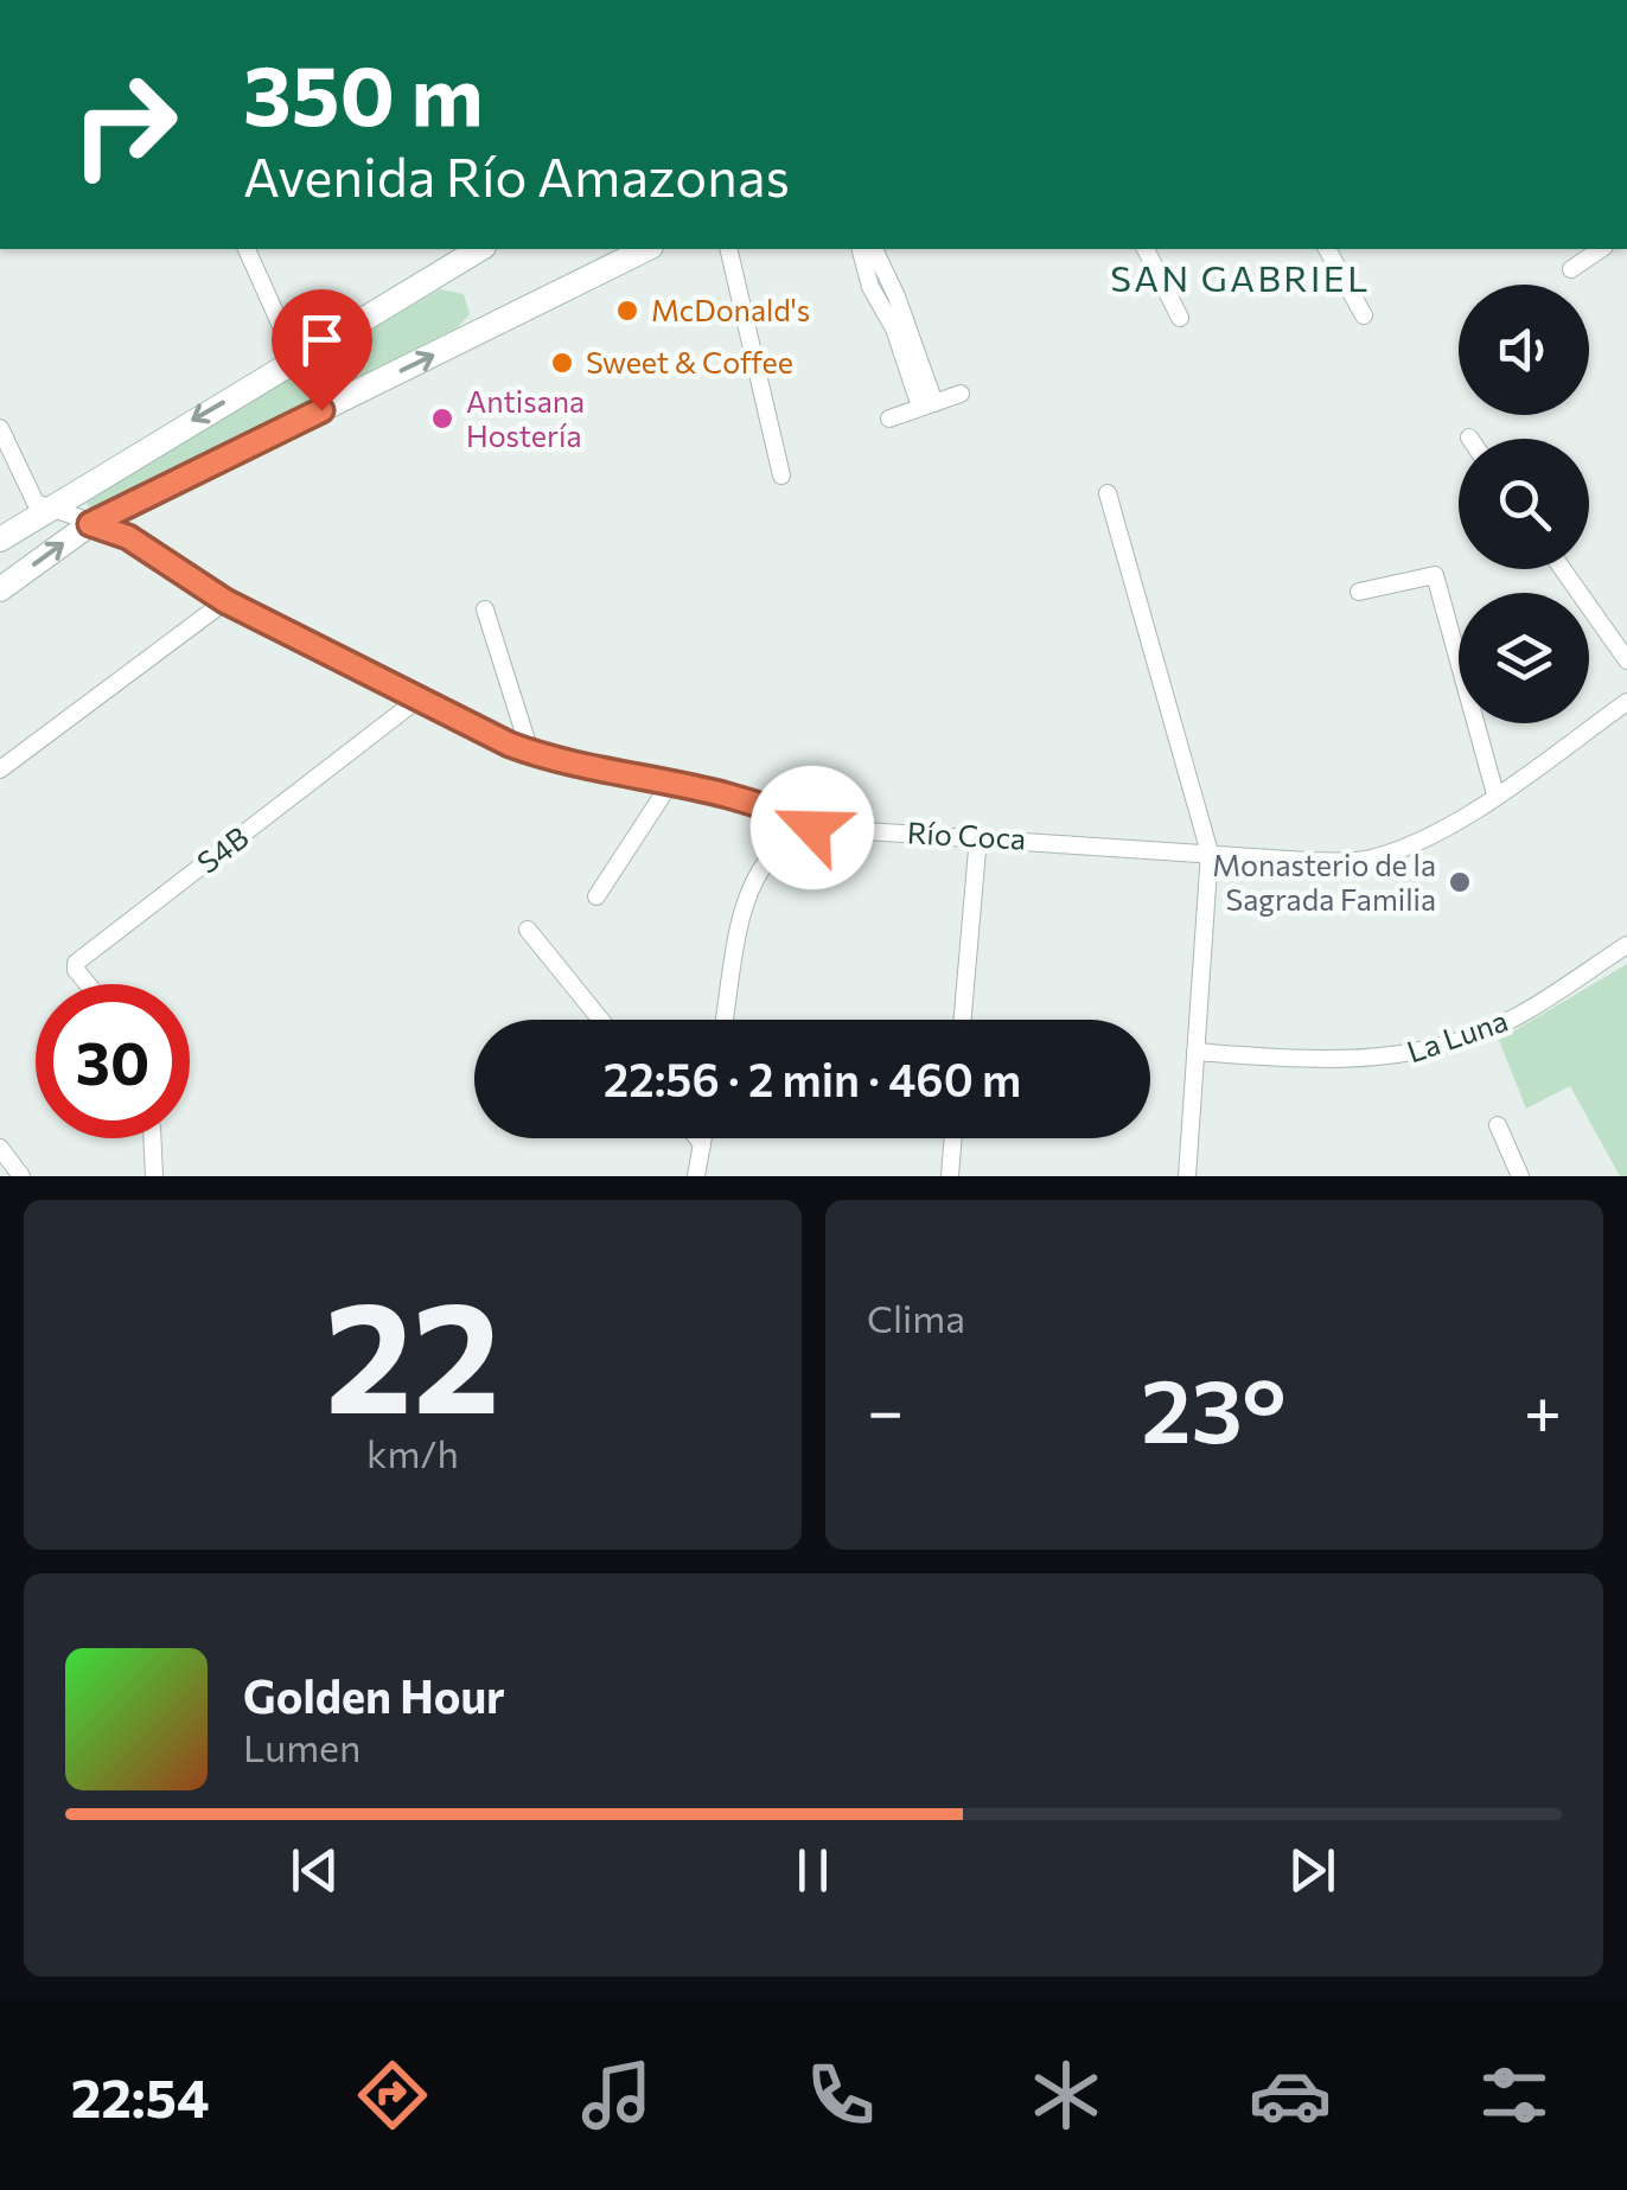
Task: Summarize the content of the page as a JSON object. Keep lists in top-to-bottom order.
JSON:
{
  "streets": {
    "street": ["Río Coca", "S4B", "La Luna"]
  },
  "crossings": [
    ["Río Coca", "S4B"]
  ],
  "districts": ["SAN GABRIEL"],
  "places": [
    "McDonald's",
    "Sweet & Coffee",
    "Antisana Hostería",
    "Monasterio de la Sagrada Familia"
  ],
  "page": {
    "turn": ["350 m", "Avenida Río Amazonas"],
    "limit": "30",
    "trip": "22:56 · 2 min · 460 m",
    "tile": [
      ["22", "km/h"],
      "Clima"
    ],
    "heat": ["−", "23°", "+"],
    "song": ["Golden Hour", "Lumen"],
    "tabs": "22:54"
  }
}
